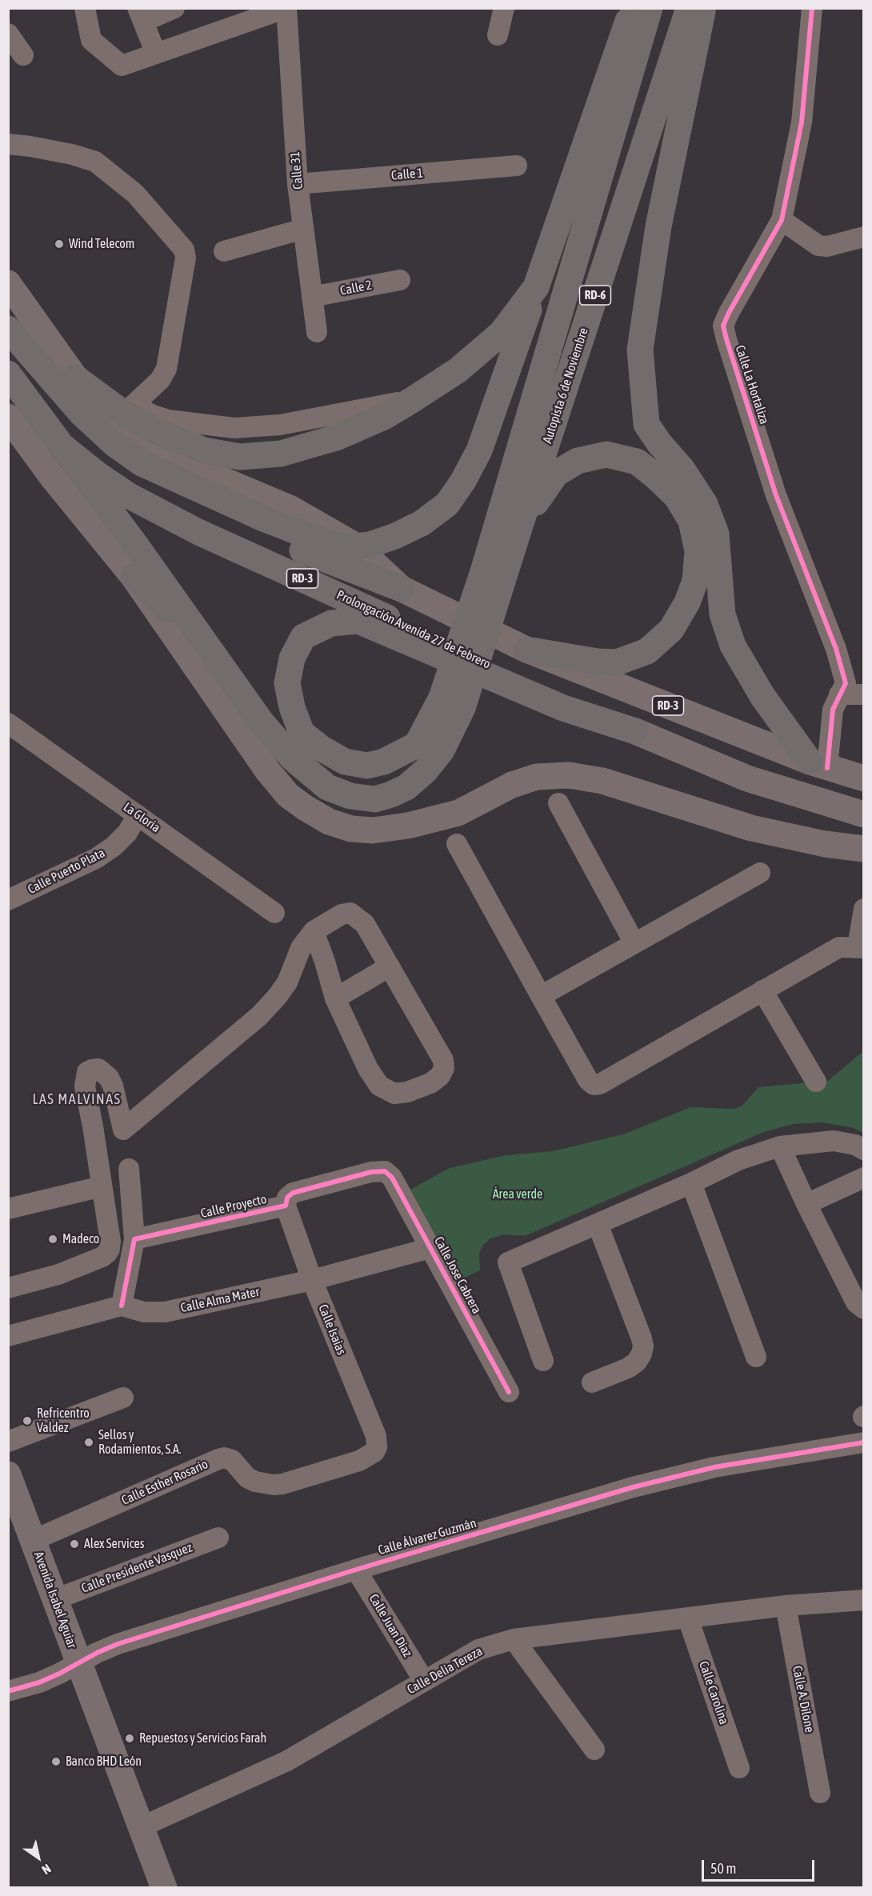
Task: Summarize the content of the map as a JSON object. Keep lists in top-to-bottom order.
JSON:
{
  "streets": {
    "highway": [
      "RD-6",
      "Autopista 6 de Noviembre",
      "RD-3",
      "Prolongación Avenida 27 de Febrero"
    ],
    "main road": ["Avenida Isabel Aguiar"],
    "street": [
      "Calle 31",
      "Calle 1",
      "Calle 2",
      "Calle La Hortaliza",
      "La Gloria",
      "Calle Puerto Plata",
      "Calle Proyecto",
      "Calle Jose Cabrera",
      "Calle Alma Mater",
      "Calle Isaias",
      "Calle Esther Rosario",
      "Calle Álvarez Guzmán",
      "Calle Presidente Vasquez",
      "Calle Juan Diaz",
      "Calle Delia Tereza",
      "Calle Carolina",
      "Calle A. Dilone"
    ]
  },
  "crossings": [
    ["Calle 31", "Calle 1"],
    ["Calle 31", "Calle 2"],
    ["Calle La Hortaliza", "RD-3"],
    ["La Gloria", "Calle Puerto Plata"],
    ["Calle Proyecto", "Calle Jose Cabrera"],
    ["Calle Proyecto", "Calle Isaias"],
    ["Calle Jose Cabrera", "Calle Alma Mater"],
    ["Calle Alma Mater", "Calle Isaias"],
    ["Calle Isaias", "Calle Esther Rosario"],
    ["Calle Esther Rosario", "Avenida Isabel Aguiar"],
    ["Calle Álvarez Guzmán", "Avenida Isabel Aguiar"],
    ["Calle Álvarez Guzmán", "Calle Juan Diaz"],
    ["Calle Presidente Vasquez", "Avenida Isabel Aguiar"],
    ["Avenida Isabel Aguiar", "Calle Delia Tereza"],
    ["Calle Juan Diaz", "Calle Delia Tereza"],
    ["Calle Delia Tereza", "Calle Carolina"],
    ["Calle Delia Tereza", "Calle A. Dilone"]
  ],
  "districts": ["LAS MALVINAS"],
  "parks": ["Área verde"],
  "places": [
    "Wind Telecom",
    "Madeco",
    "Refricentro Valdez",
    "Sellos y Rodamientos, S.A.",
    "Alex Services",
    "Repuestos y Servicios Farah",
    "Banco BHD León"
  ],
  "scale_bar": "50 m",
  "north": "bottom right"
}
